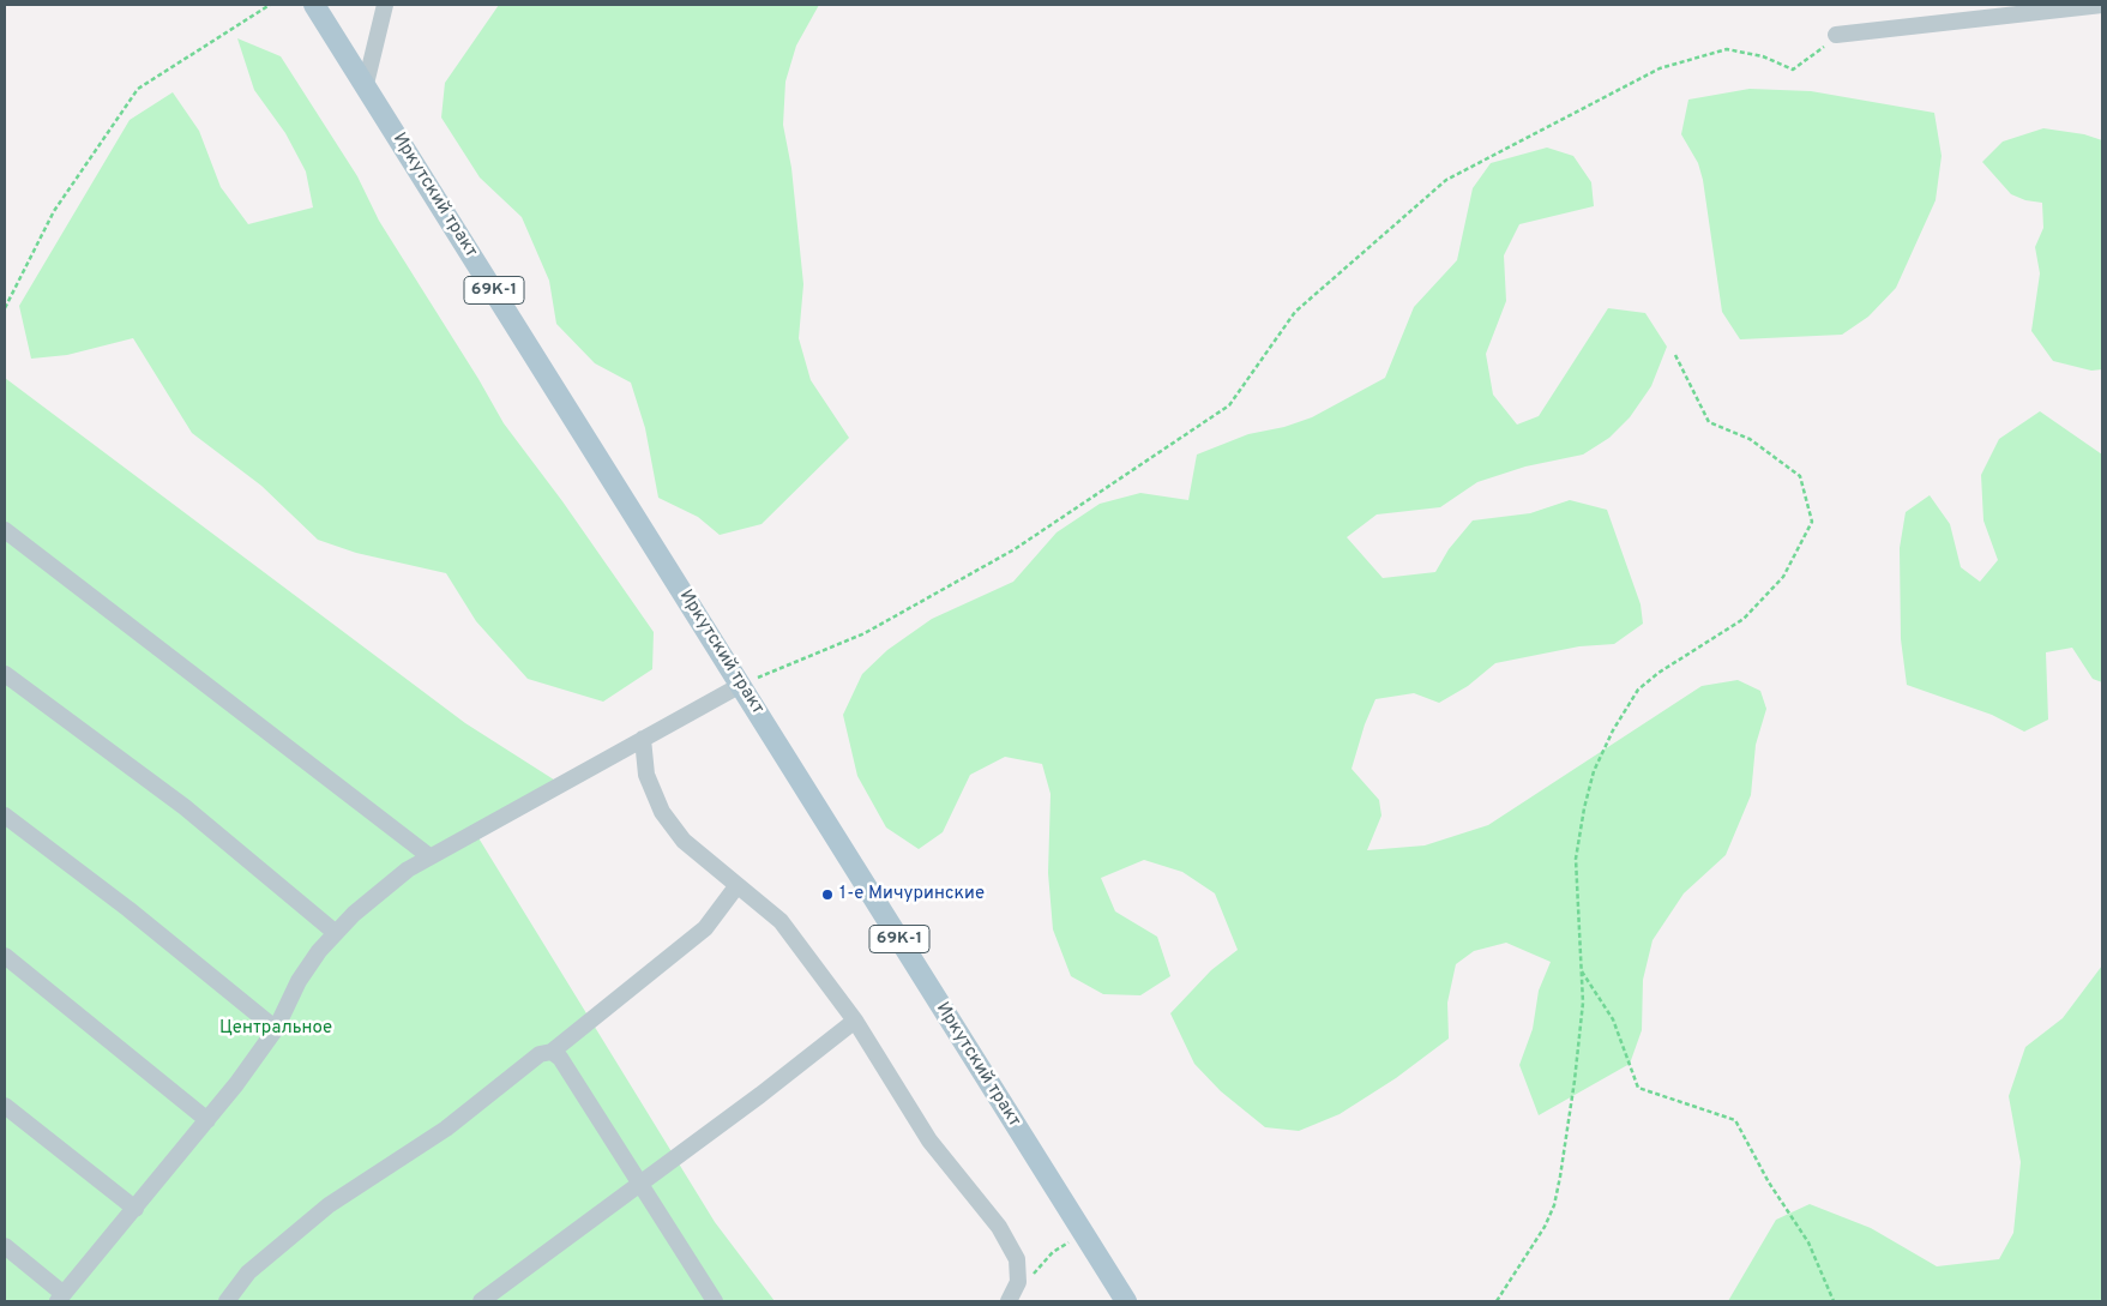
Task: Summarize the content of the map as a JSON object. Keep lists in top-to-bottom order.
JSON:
{
  "streets": {
    "main road": ["Иркутский тракт", "69К-1"]
  },
  "parks": ["Центральное"],
  "places": ["1-е Мичуринские"]
}
